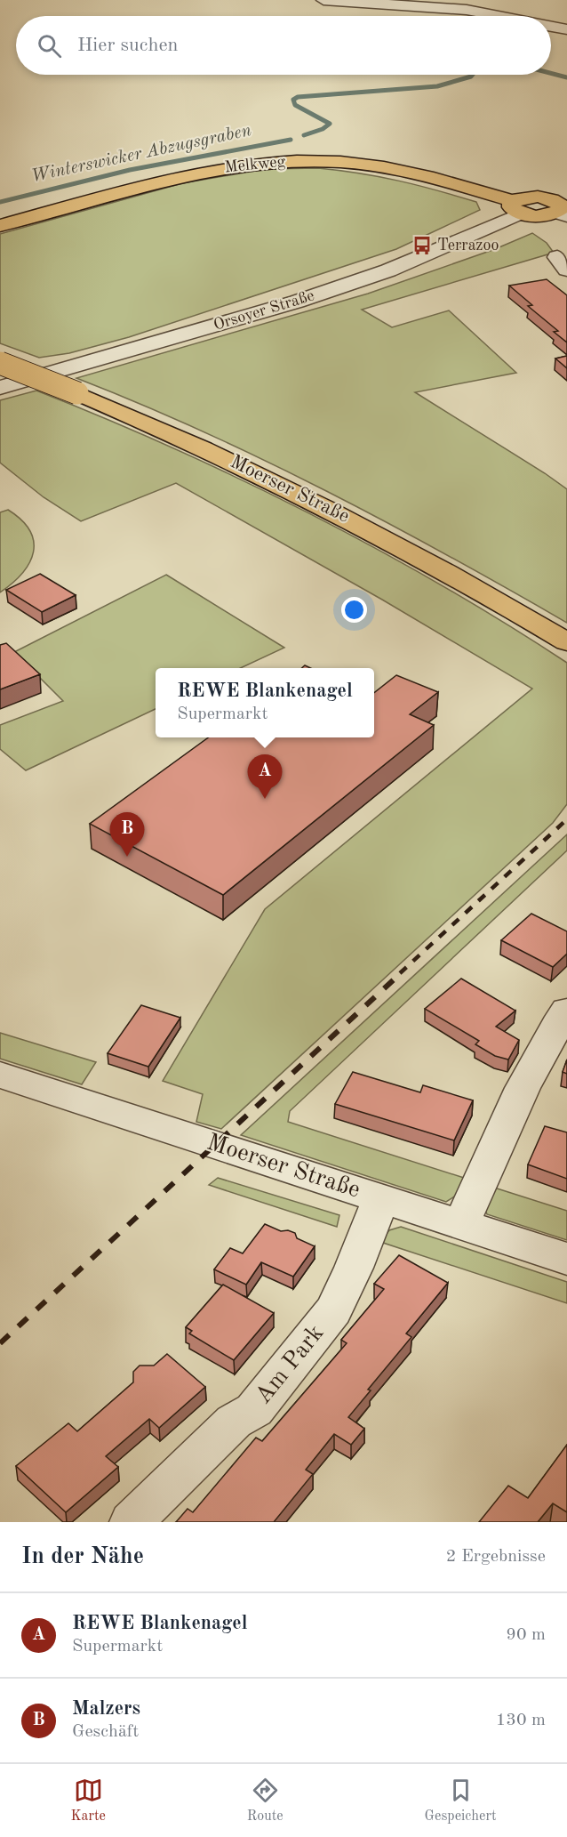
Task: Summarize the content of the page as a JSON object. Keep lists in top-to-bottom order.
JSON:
{
  "streets": {
    "main road": ["Melkweg", "Moerser Straße"],
    "street": ["Orsoyer Straße", "Am Park"]
  },
  "crossings": [
    ["Melkweg", "Orsoyer Straße"],
    ["Moerser Straße", "Am Park"]
  ],
  "water": ["Winterswicker Abzugsgraben"],
  "places": {
    "bus stop": ["Terrazoo"]
  },
  "page": {
    "search": "Hier suchen",
    "popup": ["REWE Blankenagel", "Supermarkt"],
    "pins": ["A", "B"],
    "heading": ["In der Nähe", "2 Ergebnisse"],
    "list": [
      {
        "mark": "A",
        "name": "REWE Blankenagel",
        "note": "Supermarkt",
        "value": "90 m"
      },
      {
        "mark": "B",
        "name": "Malzers",
        "note": "Geschäft",
        "value": "130 m"
      }
    ],
    "nav": ["Karte", "Route", "Gespeichert"]
  }
}
